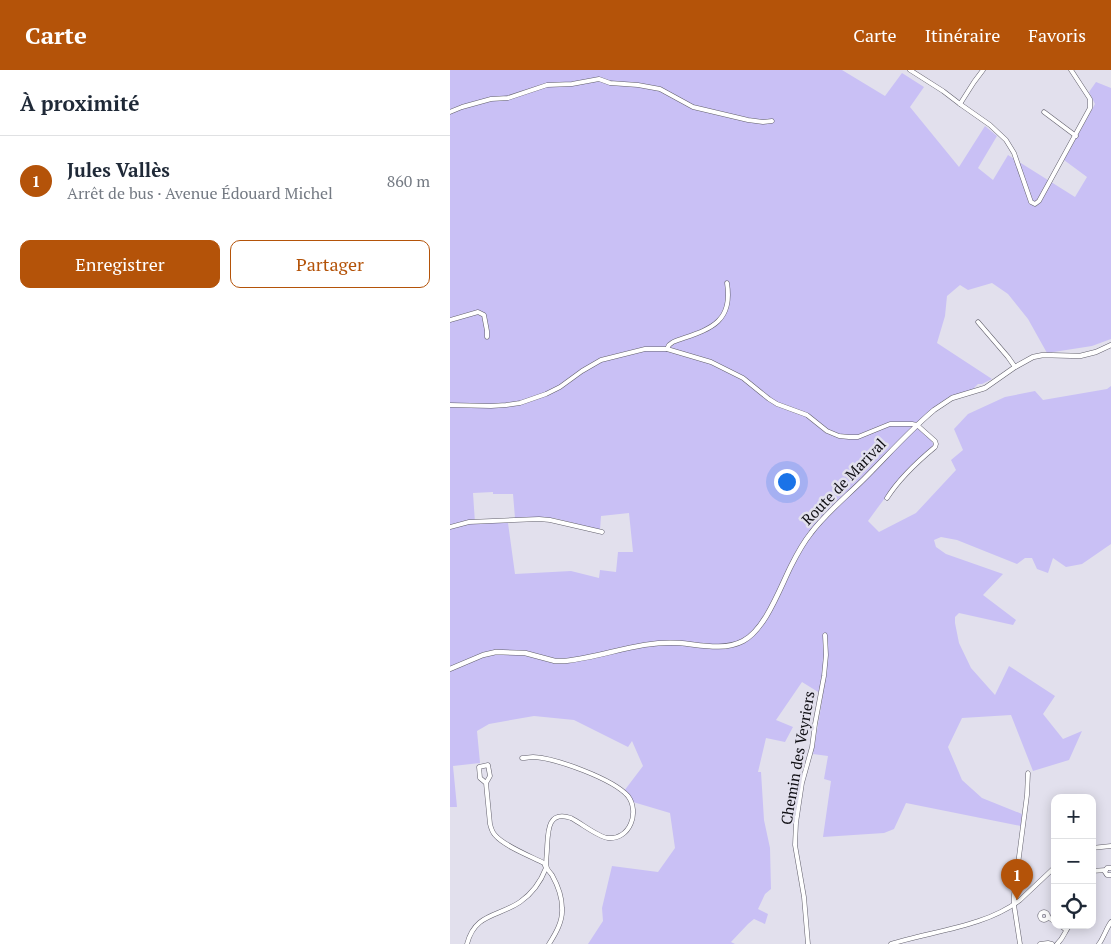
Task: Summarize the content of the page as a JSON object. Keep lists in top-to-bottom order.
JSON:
{
  "streets": {
    "main road": ["Route de Marival"],
    "street": ["Chemin des Veyriers"]
  },
  "page": {
    "header": "Carte",
    "nav": ["Carte", "Itinéraire", "Favoris"],
    "heading": "À proximité",
    "list": [
      {
        "mark": "1",
        "name": "Jules Vallès",
        "note": "Arrêt de bus · Avenue Édouard Michel",
        "value": "860 m"
      }
    ],
    "buttons": ["Enregistrer", "Partager"],
    "map_buttons": ["+", "−"],
    "pins": "1"
  }
}
